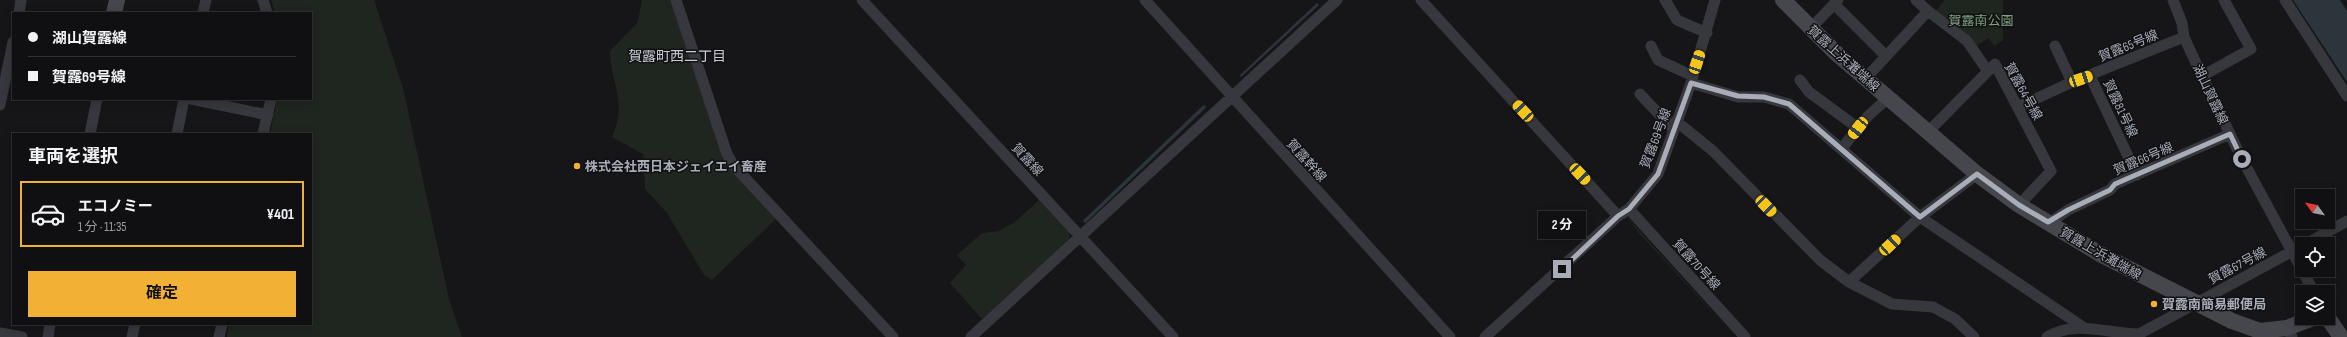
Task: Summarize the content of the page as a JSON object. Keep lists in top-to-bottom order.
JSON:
{
  "streets": {
    "street": [
      "賀露65号線",
      "賀露上浜灘端線",
      "賀露64号線",
      "湖山賀露線",
      "賀露81号線",
      "賀露69号線",
      "賀露66号線",
      "賀露線",
      "賀露幹線",
      "賀露70号線",
      "賀露67号線"
    ]
  },
  "crossings": [
    ["賀露65号線", "賀露64号線"],
    ["賀露65号線", "湖山賀露線"],
    ["賀露65号線", "賀露81号線"],
    ["賀露上浜灘端線", "賀露64号線"],
    ["賀露上浜灘端線", "賀露66号線"],
    ["賀露上浜灘端線", "賀露67号線"],
    ["湖山賀露線", "賀露66号線"],
    ["湖山賀露線", "賀露67号線"],
    ["賀露81号線", "賀露66号線"],
    ["賀露69号線", "賀露70号線"]
  ],
  "districts": ["賀露町西二丁目"],
  "parks": ["賀露南公園"],
  "places": ["株式会社西日本ジェイエイ畜産", "賀露南簡易郵便局"],
  "north": "top left",
  "page": {
    "banner": ["湖山賀露線", "賀露69号線"],
    "heading": "車両を選択",
    "list": [
      {
        "name": "エコノミー",
        "note": "1 分 · 11:35",
        "value": "¥401"
      }
    ],
    "bubble": "2 分",
    "buttons": "確定"
  }
}
